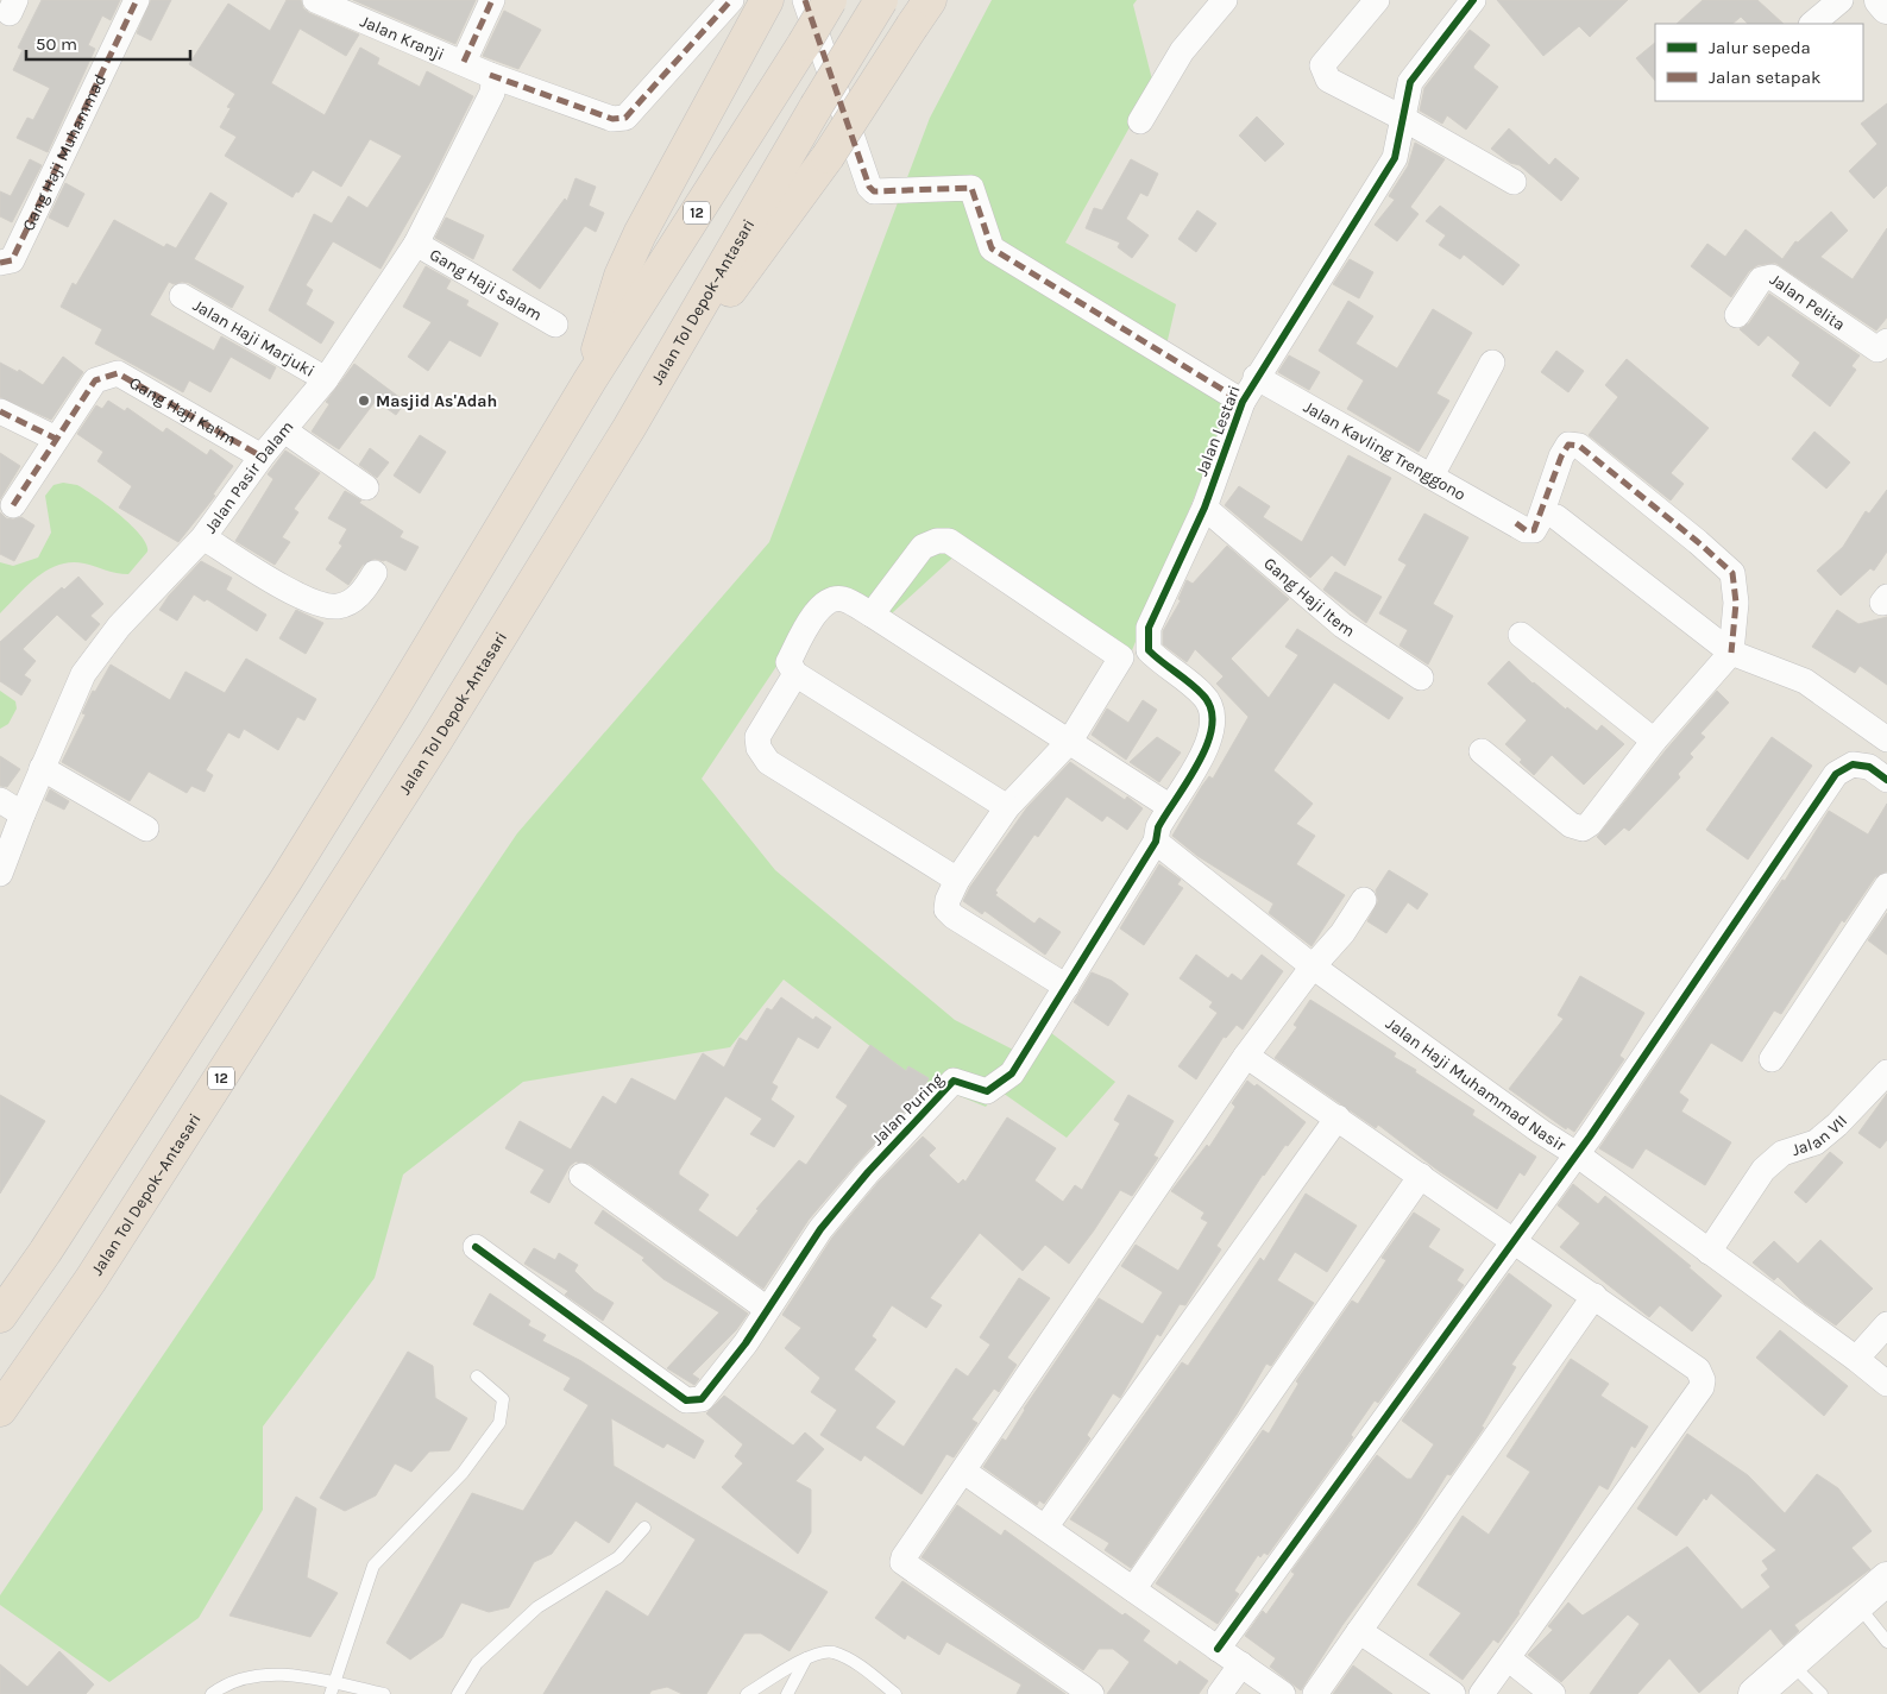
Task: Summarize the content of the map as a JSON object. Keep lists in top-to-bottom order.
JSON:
{
  "streets": {
    "highway": ["12", "Jalan Tol Depok–Antasari"],
    "street": [
      "Jalan Kranji",
      "Gang Haji Muhammad",
      "Gang Haji Salam",
      "Jalan Pelita",
      "Jalan Haji Marjuki",
      "Gang Haji Ka'im",
      "Jalan Lestari",
      "Jalan Kavling Trenggono",
      "Jalan Pasir Dalam",
      "Gang Haji Item",
      "Jalan Haji Muhammad Nasir",
      "Jalan Puring",
      "Jalan VII"
    ]
  },
  "crossings": [
    ["Jalan Kranji", "Jalan Pasir Dalam"],
    ["Gang Haji Salam", "Jalan Pasir Dalam"],
    ["Jalan Haji Marjuki", "Jalan Pasir Dalam"],
    ["Gang Haji Ka'im", "Jalan Pasir Dalam"],
    ["Jalan Lestari", "Jalan Kavling Trenggono"],
    ["Jalan Lestari", "Gang Haji Item"],
    ["Jalan Lestari", "Jalan Haji Muhammad Nasir"],
    ["Jalan Lestari", "Jalan Puring"],
    ["Jalan Haji Muhammad Nasir", "Jalan Puring"],
    ["Jalan Haji Muhammad Nasir", "Jalan VII"]
  ],
  "places": ["Masjid As'Adah"],
  "legend": ["Jalur sepeda", "Jalan setapak"],
  "scale_bar": "50 m"
}
